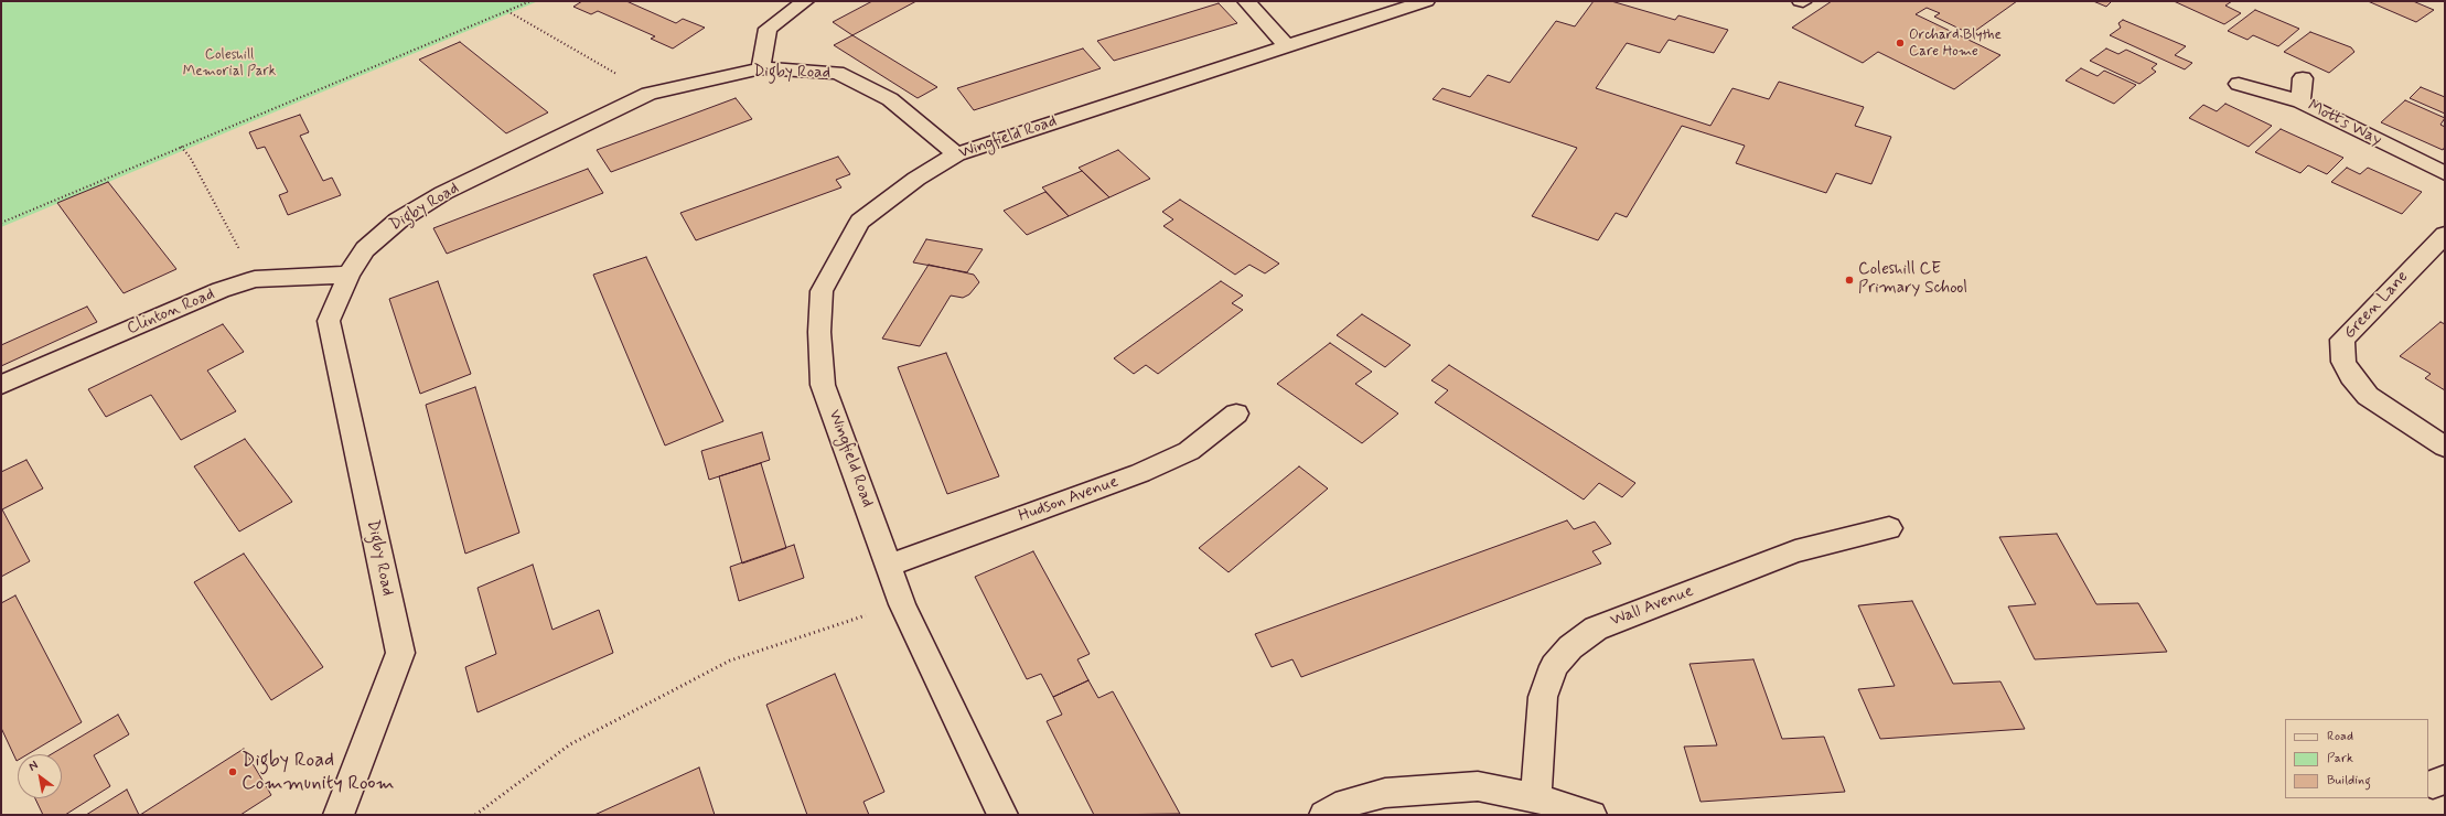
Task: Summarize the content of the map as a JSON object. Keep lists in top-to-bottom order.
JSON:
{
  "streets": {
    "street": [
      "Digby Road",
      "Motts Way",
      "Wingfield Road",
      "Green Lane",
      "Clinton Road",
      "Hudson Avenue",
      "Wall Avenue"
    ]
  },
  "crossings": [
    ["Digby Road", "Wingfield Road"],
    ["Digby Road", "Clinton Road"],
    ["Wingfield Road", "Hudson Avenue"]
  ],
  "parks": ["Coleshill Memorial Park"],
  "places": ["Orchard Blythe Care Home", "Coleshill CE Primary School", "Digby Road Community Room"],
  "legend": ["Road", "Park", "Building"],
  "north": "top left"
}
